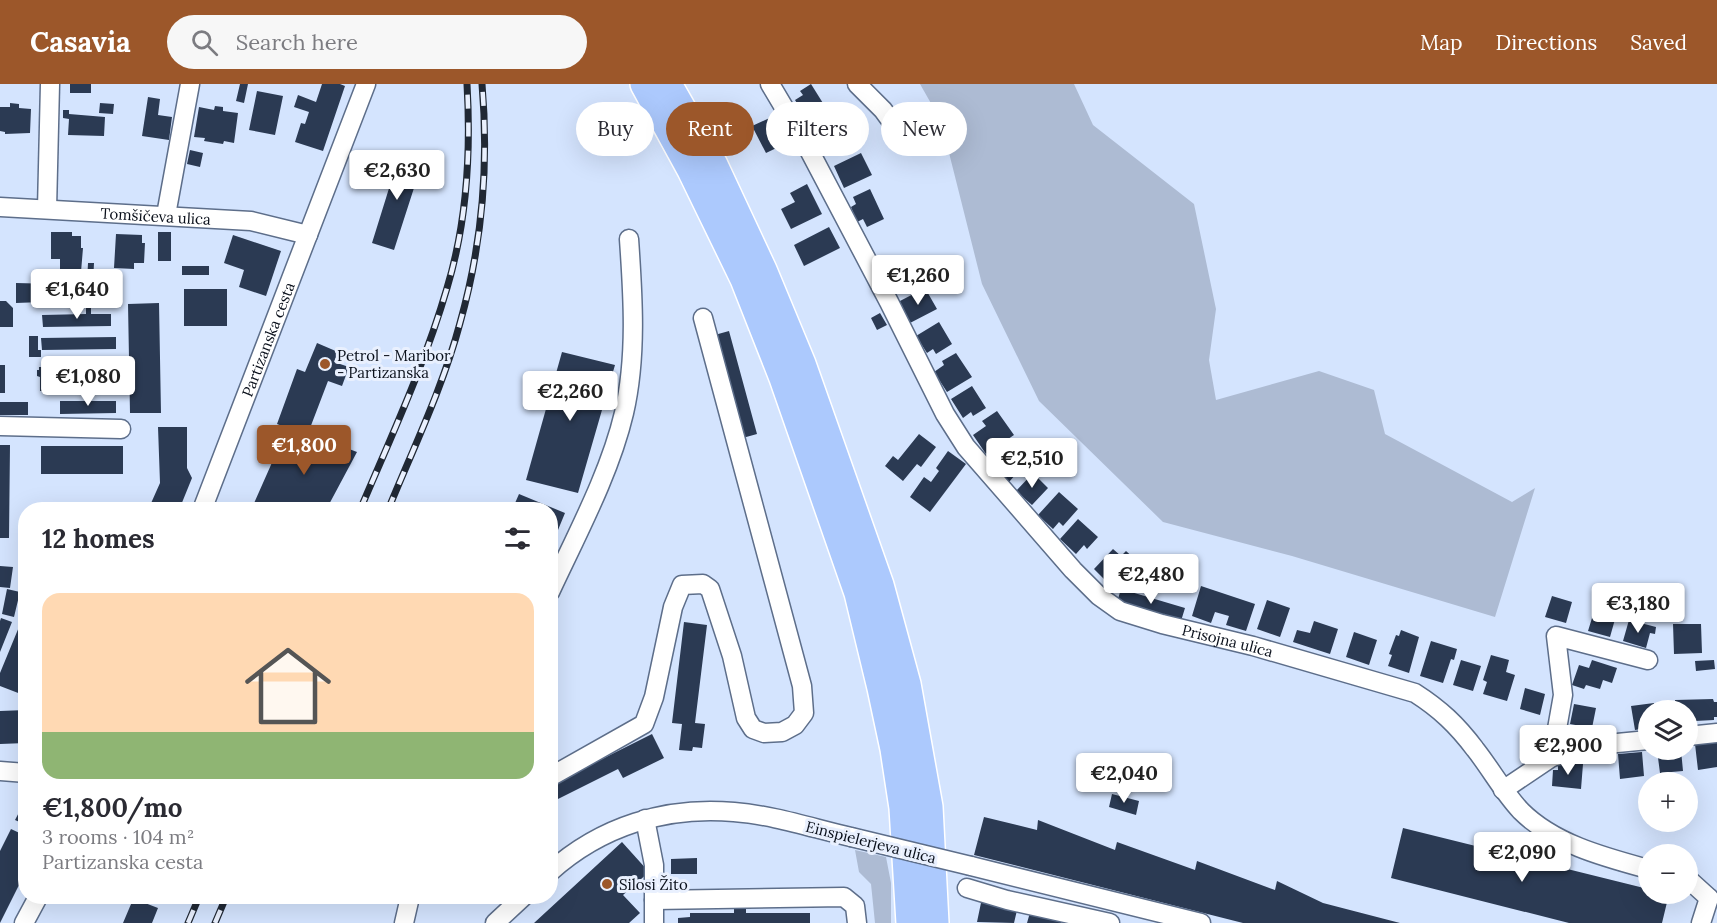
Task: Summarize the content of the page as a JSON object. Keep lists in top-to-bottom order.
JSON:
{
  "streets": {
    "street": [
      "Tomšičeva ulica",
      "Partizanska cesta",
      "Prisojna ulica",
      "Einspielerjeva ulica"
    ]
  },
  "crossings": [
    ["Tomšičeva ulica", "Partizanska cesta"]
  ],
  "places": ["Petrol - Maribor - Partizanska", "Silosi Žito"],
  "page": {
    "header": "Casavia",
    "search": "Search here",
    "nav": ["Map", "Directions", "Saved"],
    "chip": [
      "Buy",
      "Rent",
      "Filters",
      "New"
    ],
    "price": [
      "€2,630",
      "€1,260",
      "€1,640",
      "€1,080",
      "€2,260",
      "€1,800",
      "€2,510",
      "€2,480",
      "€3,180",
      "€2,900",
      "€2,040",
      "€2,090"
    ],
    "heading": "12 homes",
    "list": [
      {
        "name": "€1,800/mo",
        "note": "3 rooms · 104 m² · Partizanska cesta"
      }
    ],
    "map_buttons": ["+", "−"]
  }
}
